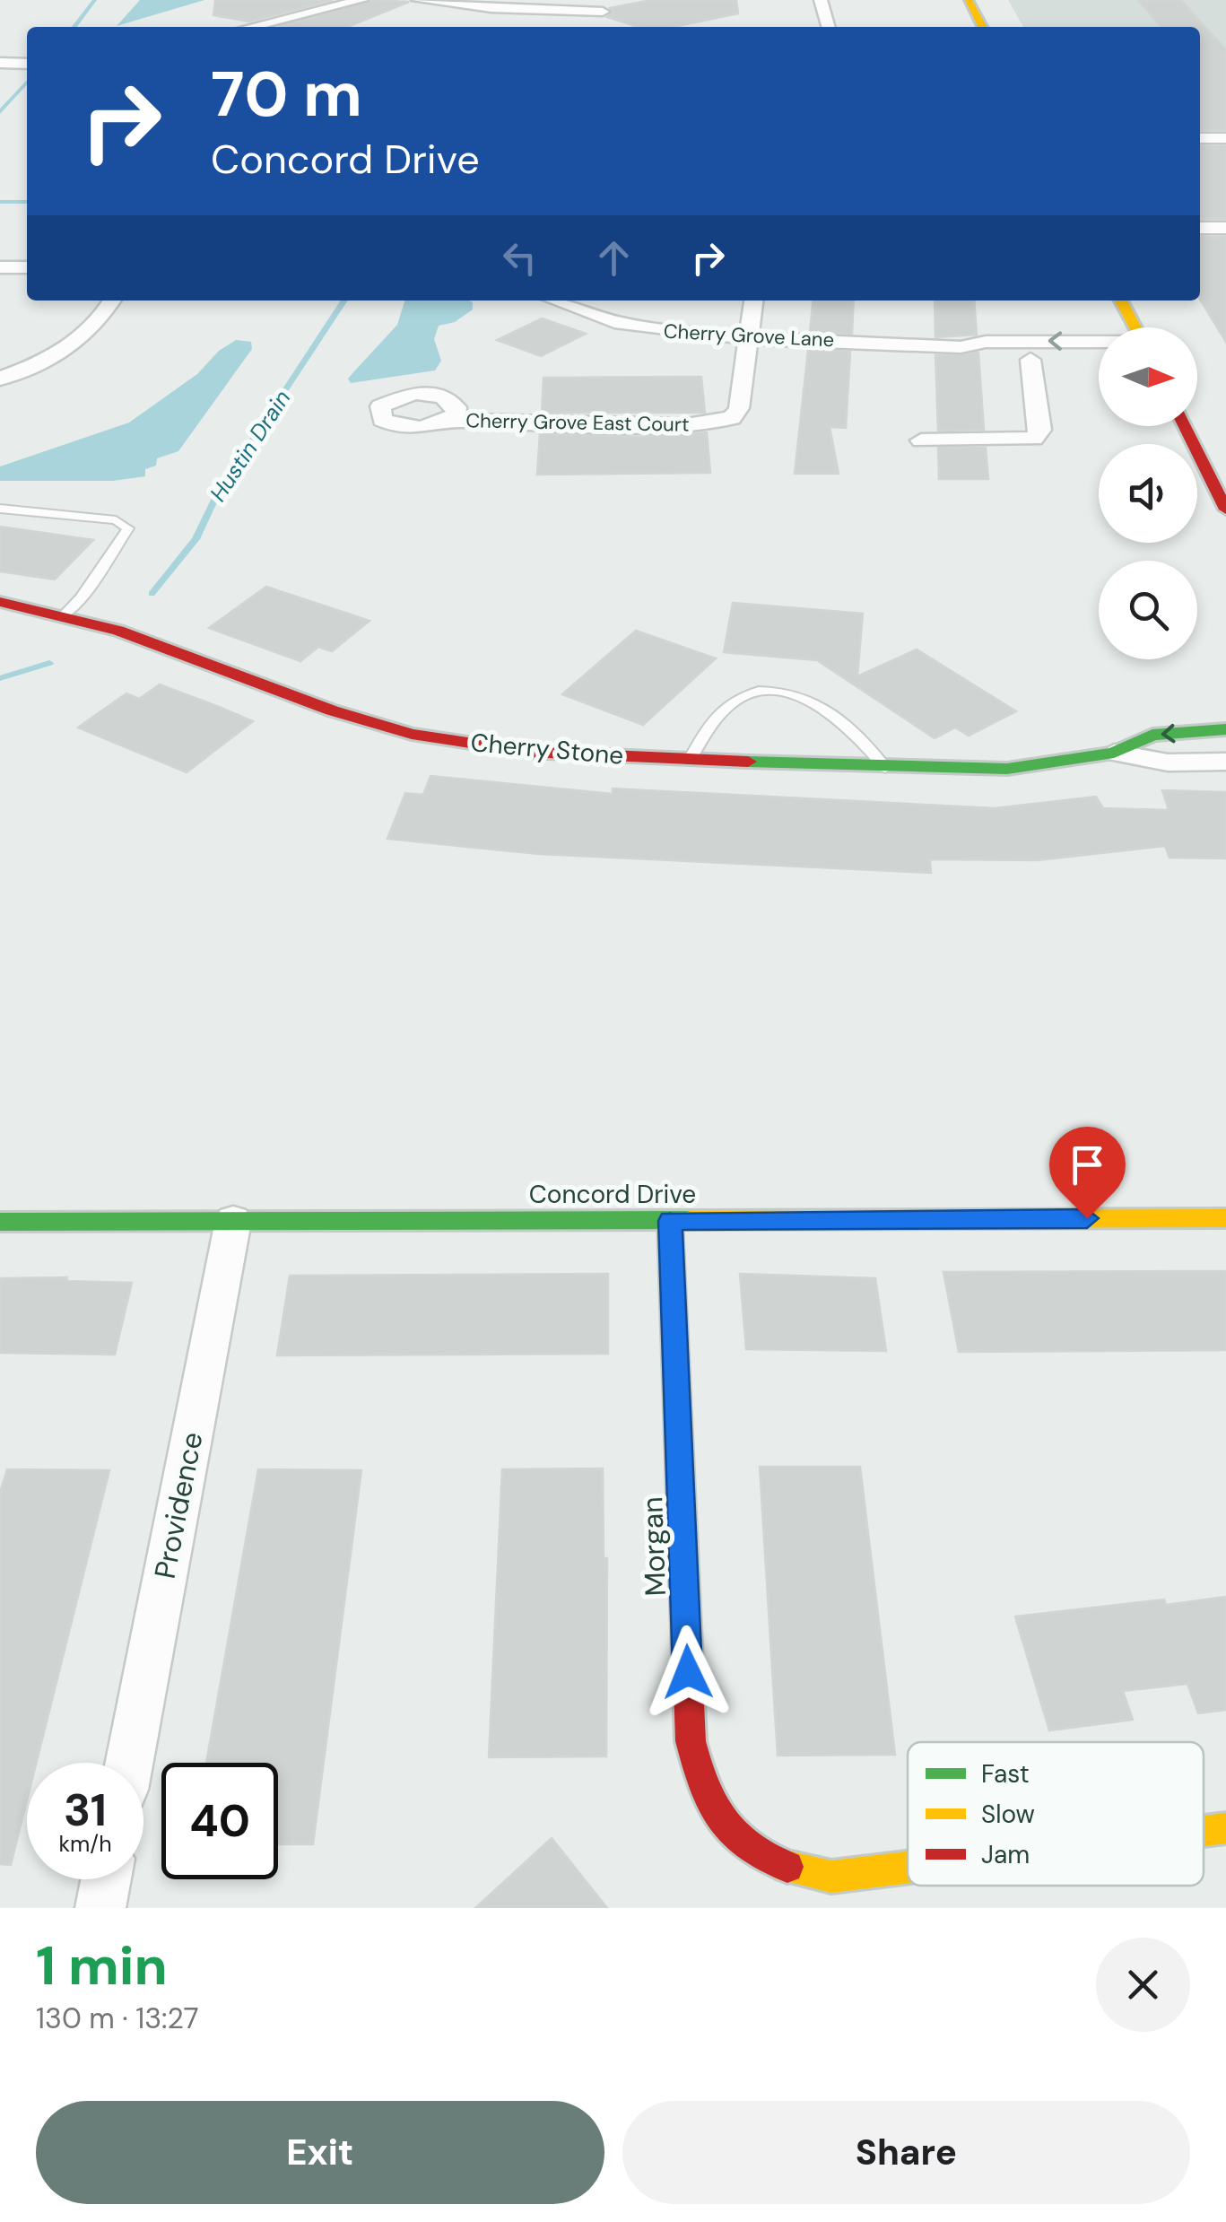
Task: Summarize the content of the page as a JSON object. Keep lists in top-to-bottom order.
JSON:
{
  "streets": {
    "street": [
      "Cherry Grove Lane",
      "Cherry Grove East Court",
      "Cherry Stone",
      "Concord Drive",
      "Providence",
      "Morgan"
    ]
  },
  "crossings": [
    ["Cherry Grove Lane", "Cherry Grove East Court"],
    ["Concord Drive", "Providence"],
    ["Concord Drive", "Morgan"]
  ],
  "water": ["Hustin Drain"],
  "legend": ["Fast", "Slow", "Jam"],
  "north": "right",
  "page": {
    "turn": ["70 m", "Concord Drive"],
    "speed": "31 km/h",
    "limit": "40",
    "heading": ["1 min", "130 m · 13:27"],
    "buttons": ["Exit", "Share"]
  }
}
